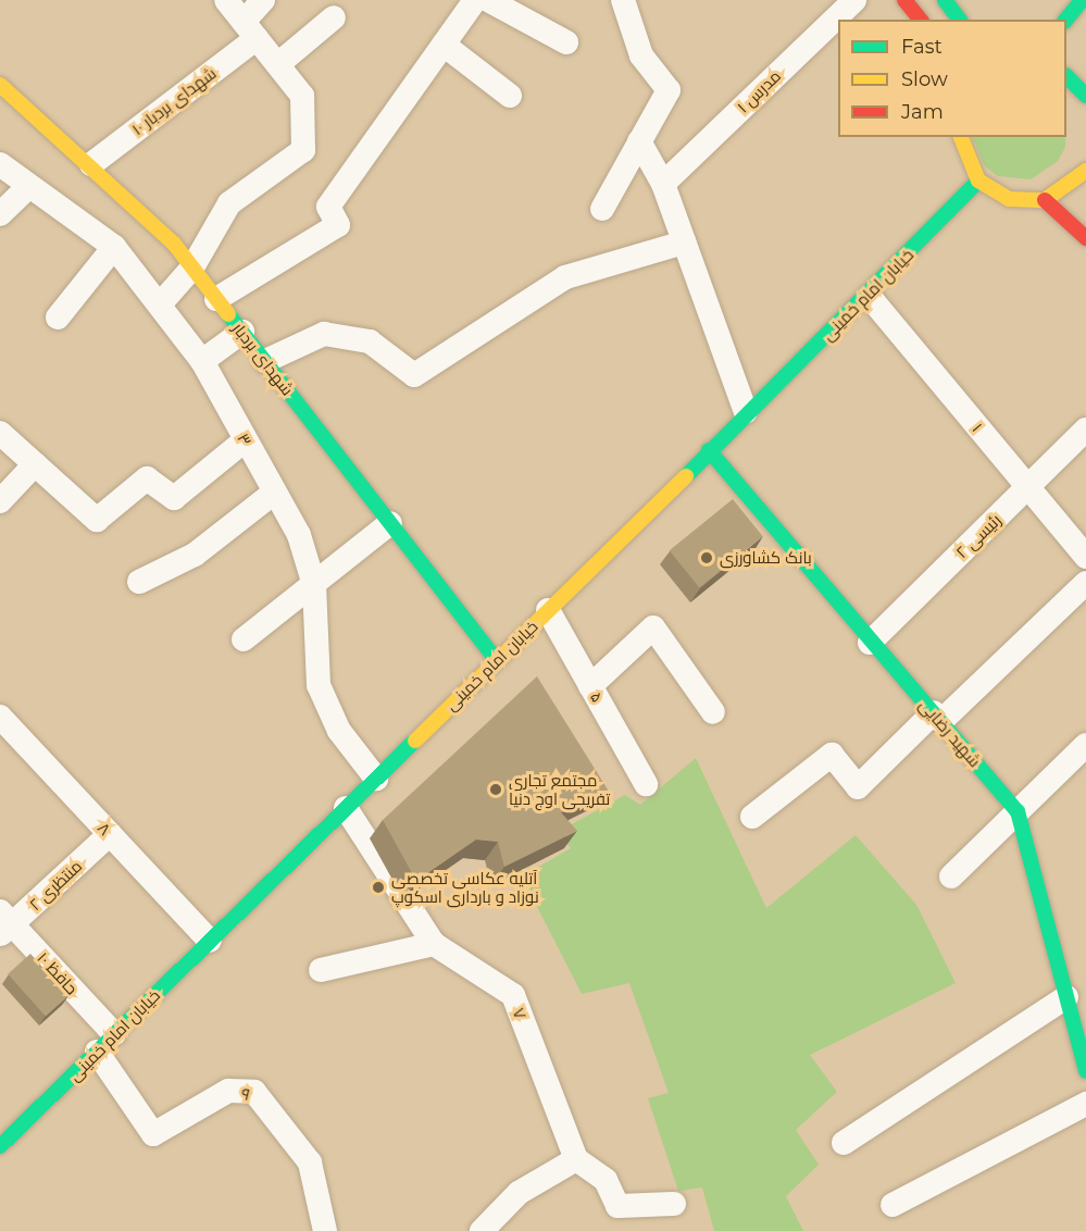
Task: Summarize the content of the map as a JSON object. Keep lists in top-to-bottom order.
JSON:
{
  "streets": {
    "main road": ["خیابان امام خمینی", "شهدای بردبار", "شهید رضایی"],
    "street": [
      "مدرس ۱",
      "شهدای بردبار ۱۰",
      "۱",
      "۳",
      "رئیسی ۲",
      "۵",
      "۸",
      "منتظری ۲",
      "حافظ ۱۰",
      "۷",
      "۹"
    ]
  },
  "crossings": [
    ["شهدای بردبار ۱۰", "شهدای بردبار"],
    ["خیابان امام خمینی", "شهدای بردبار"],
    ["خیابان امام خمینی", "۱"],
    ["خیابان امام خمینی", "۳"],
    ["خیابان امام خمینی", "۵"],
    ["خیابان امام خمینی", "شهید رضایی"],
    ["خیابان امام خمینی", "۸"],
    ["خیابان امام خمینی", "حافظ ۱۰"],
    ["خیابان امام خمینی", "۷"],
    ["خیابان امام خمینی", "۹"],
    ["۱", "رئیسی ۲"],
    ["رئیسی ۲", "شهید رضایی"],
    ["۸", "منتظری ۲"],
    ["منتظری ۲", "حافظ ۱۰"]
  ],
  "places": ["بانک کشاورزی", "مجتمع تجاری تفریحی اوج دنیا", "آتلیه عکاسی تخصصی نوزاد و بارداری اسکوپ"],
  "legend": ["Fast", "Slow", "Jam"]
}
